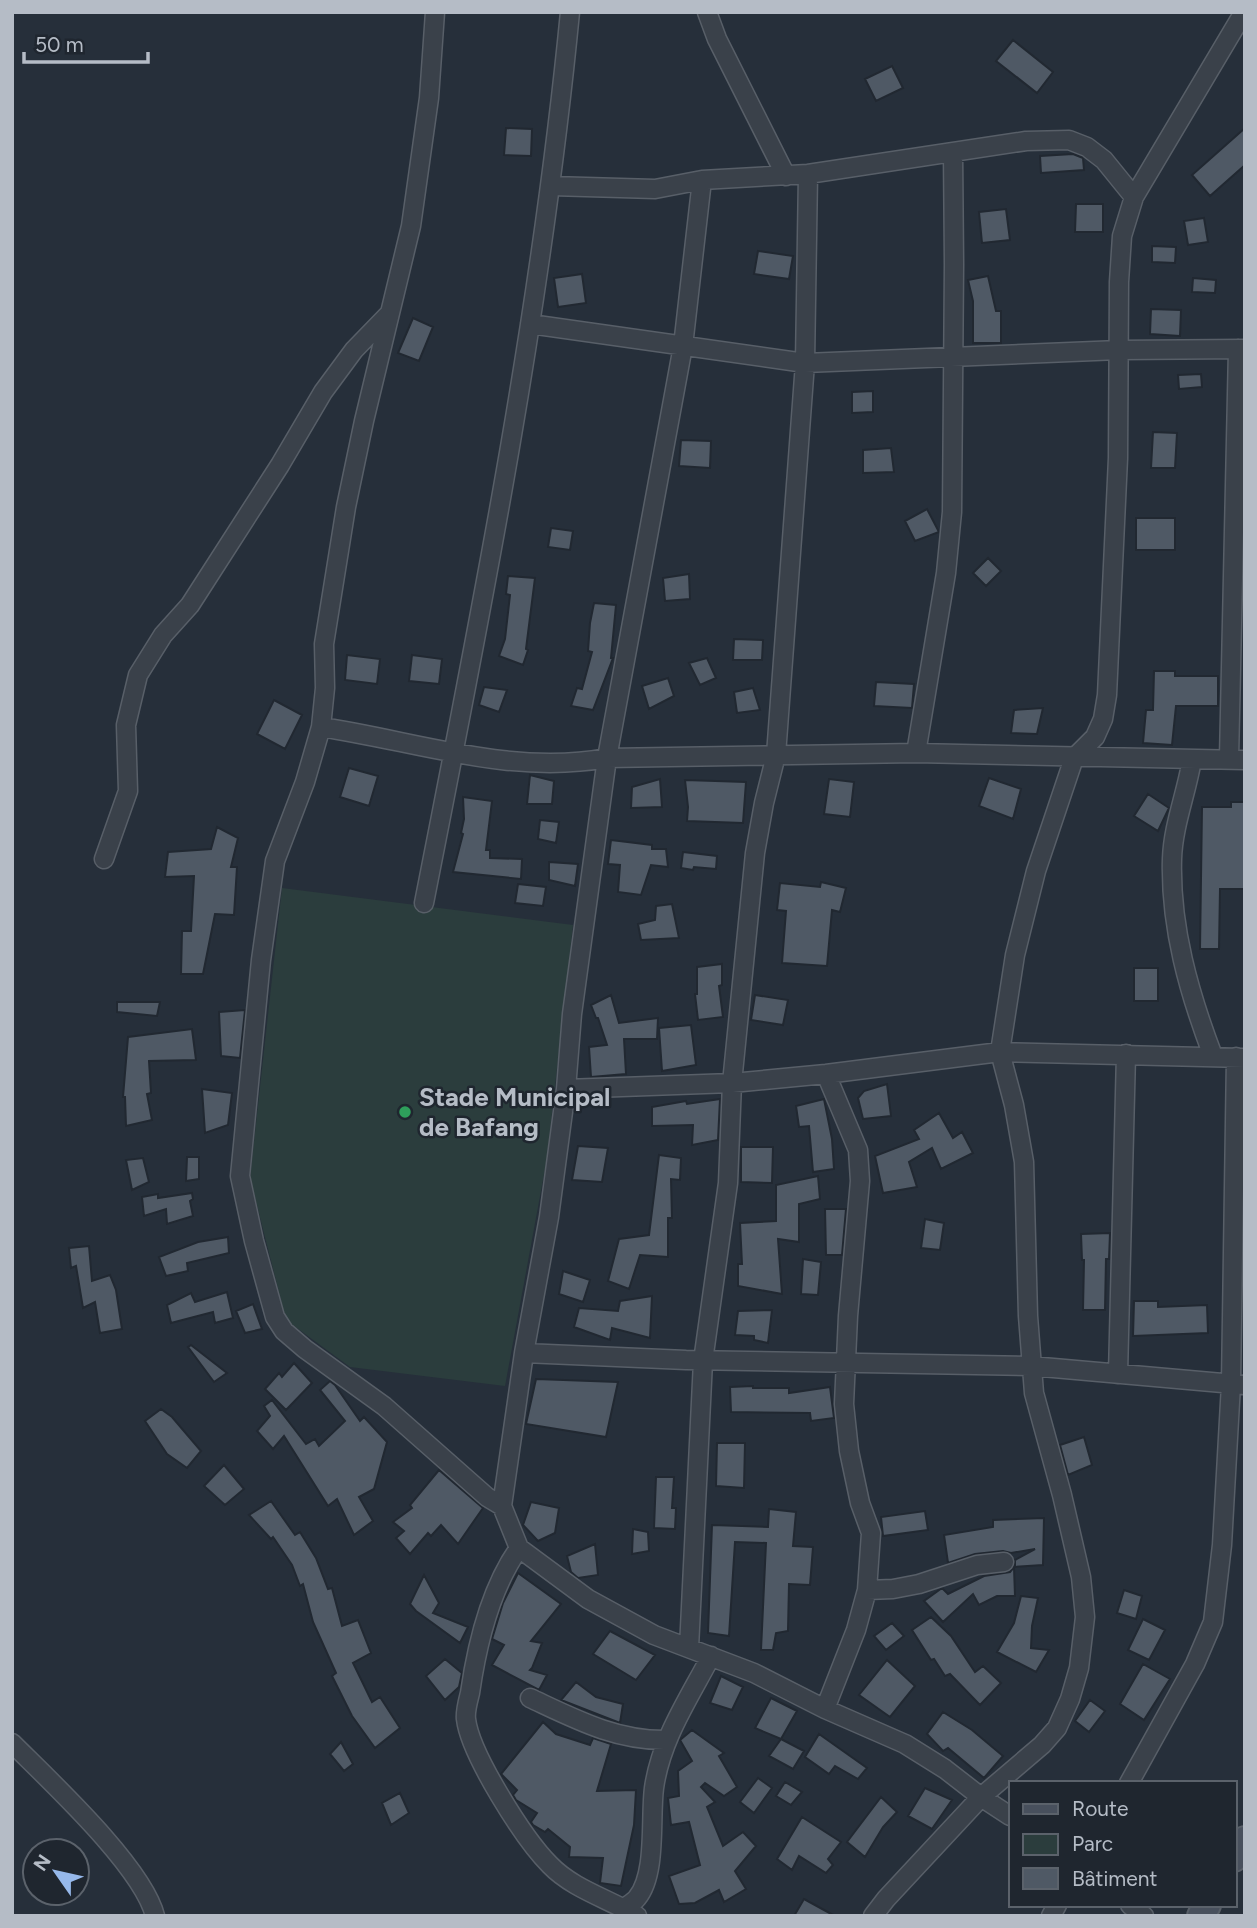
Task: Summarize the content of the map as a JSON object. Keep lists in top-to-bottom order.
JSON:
{
  "places": ["Stade Municipal de Bafang"],
  "legend": ["Route", "Parc", "Bâtiment"],
  "scale_bar": "50 m",
  "north": "top left"
}
